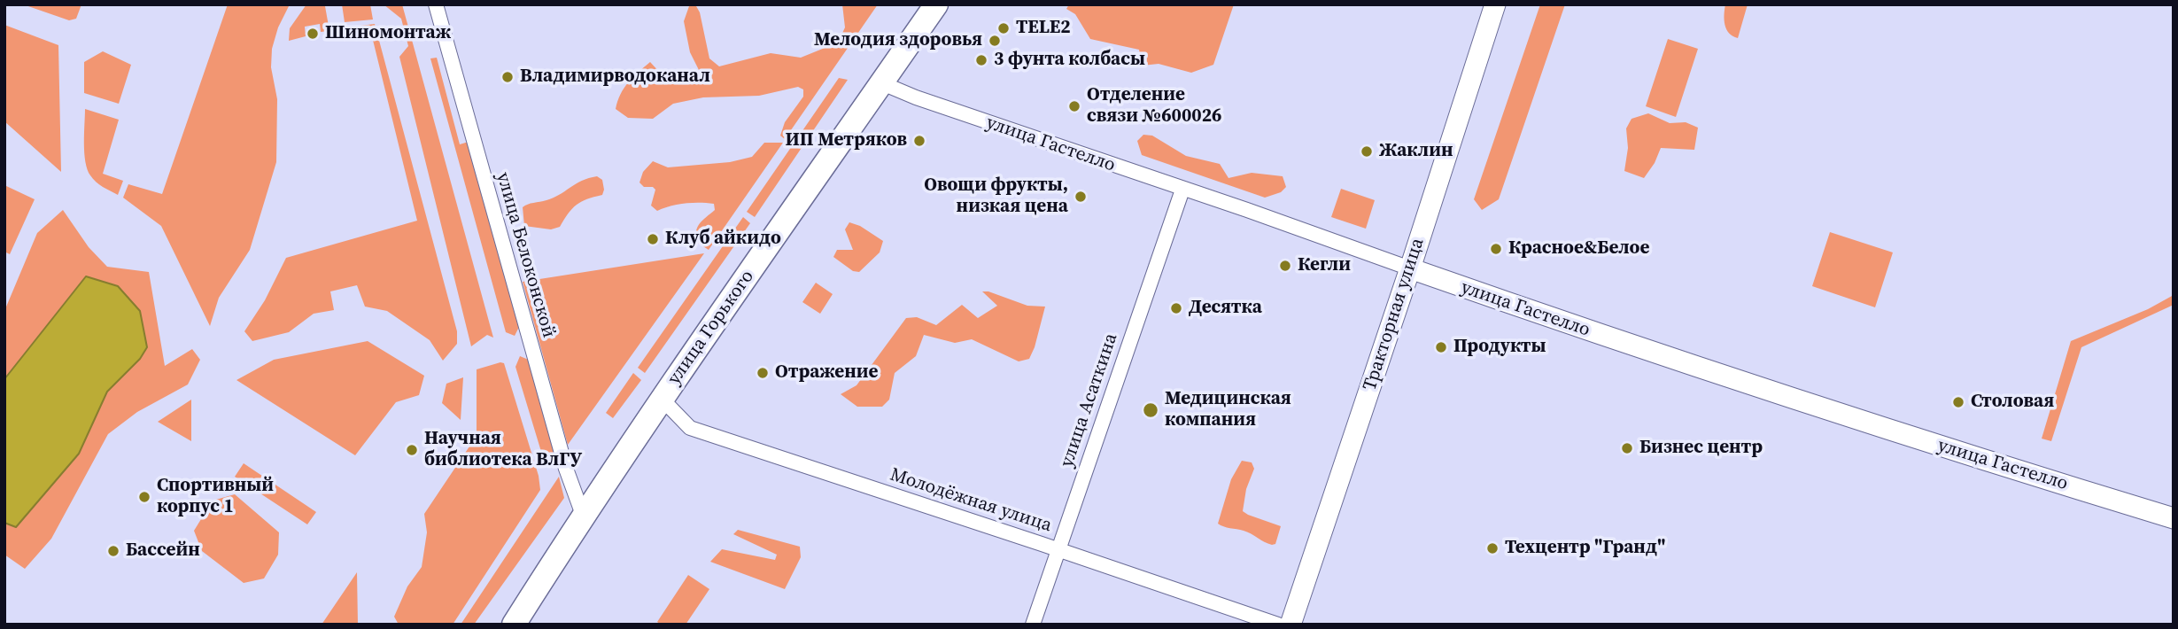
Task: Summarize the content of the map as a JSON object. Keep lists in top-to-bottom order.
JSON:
{
  "streets": {
    "main road": ["улица Гастелло", "Тракторная улица", "улица Горького"],
    "street": ["улица Белоконской", "улица Асаткина", "Молодёжная улица"]
  },
  "crossings": [
    ["улица Гастелло", "Тракторная улица"],
    ["улица Гастелло", "улица Горького"],
    ["улица Гастелло", "улица Асаткина"],
    ["улица Белоконской", "улица Горького"],
    ["улица Горького", "Молодёжная улица"],
    ["улица Асаткина", "Молодёжная улица"]
  ],
  "places": [
    "TELE2",
    "Шиномонтаж",
    "Мелодия здоровья",
    "3 фунта колбасы",
    "Владимирводоканал",
    "Отделение связи №600026",
    "ИП Метряков",
    "Жаклин",
    "Овощи фрукты, низкая цена",
    "Клуб айкидо",
    "Красное&Белое",
    "Кегли",
    "Десятка",
    "Продукты",
    "Отражение",
    "Столовая",
    "Медицинская компания",
    "Бизнес центр",
    "Научная библиотека ВлГУ",
    "Спортивный корпус 1",
    "Техцентр \"Гранд\"",
    "Бассейн"
  ]
}
